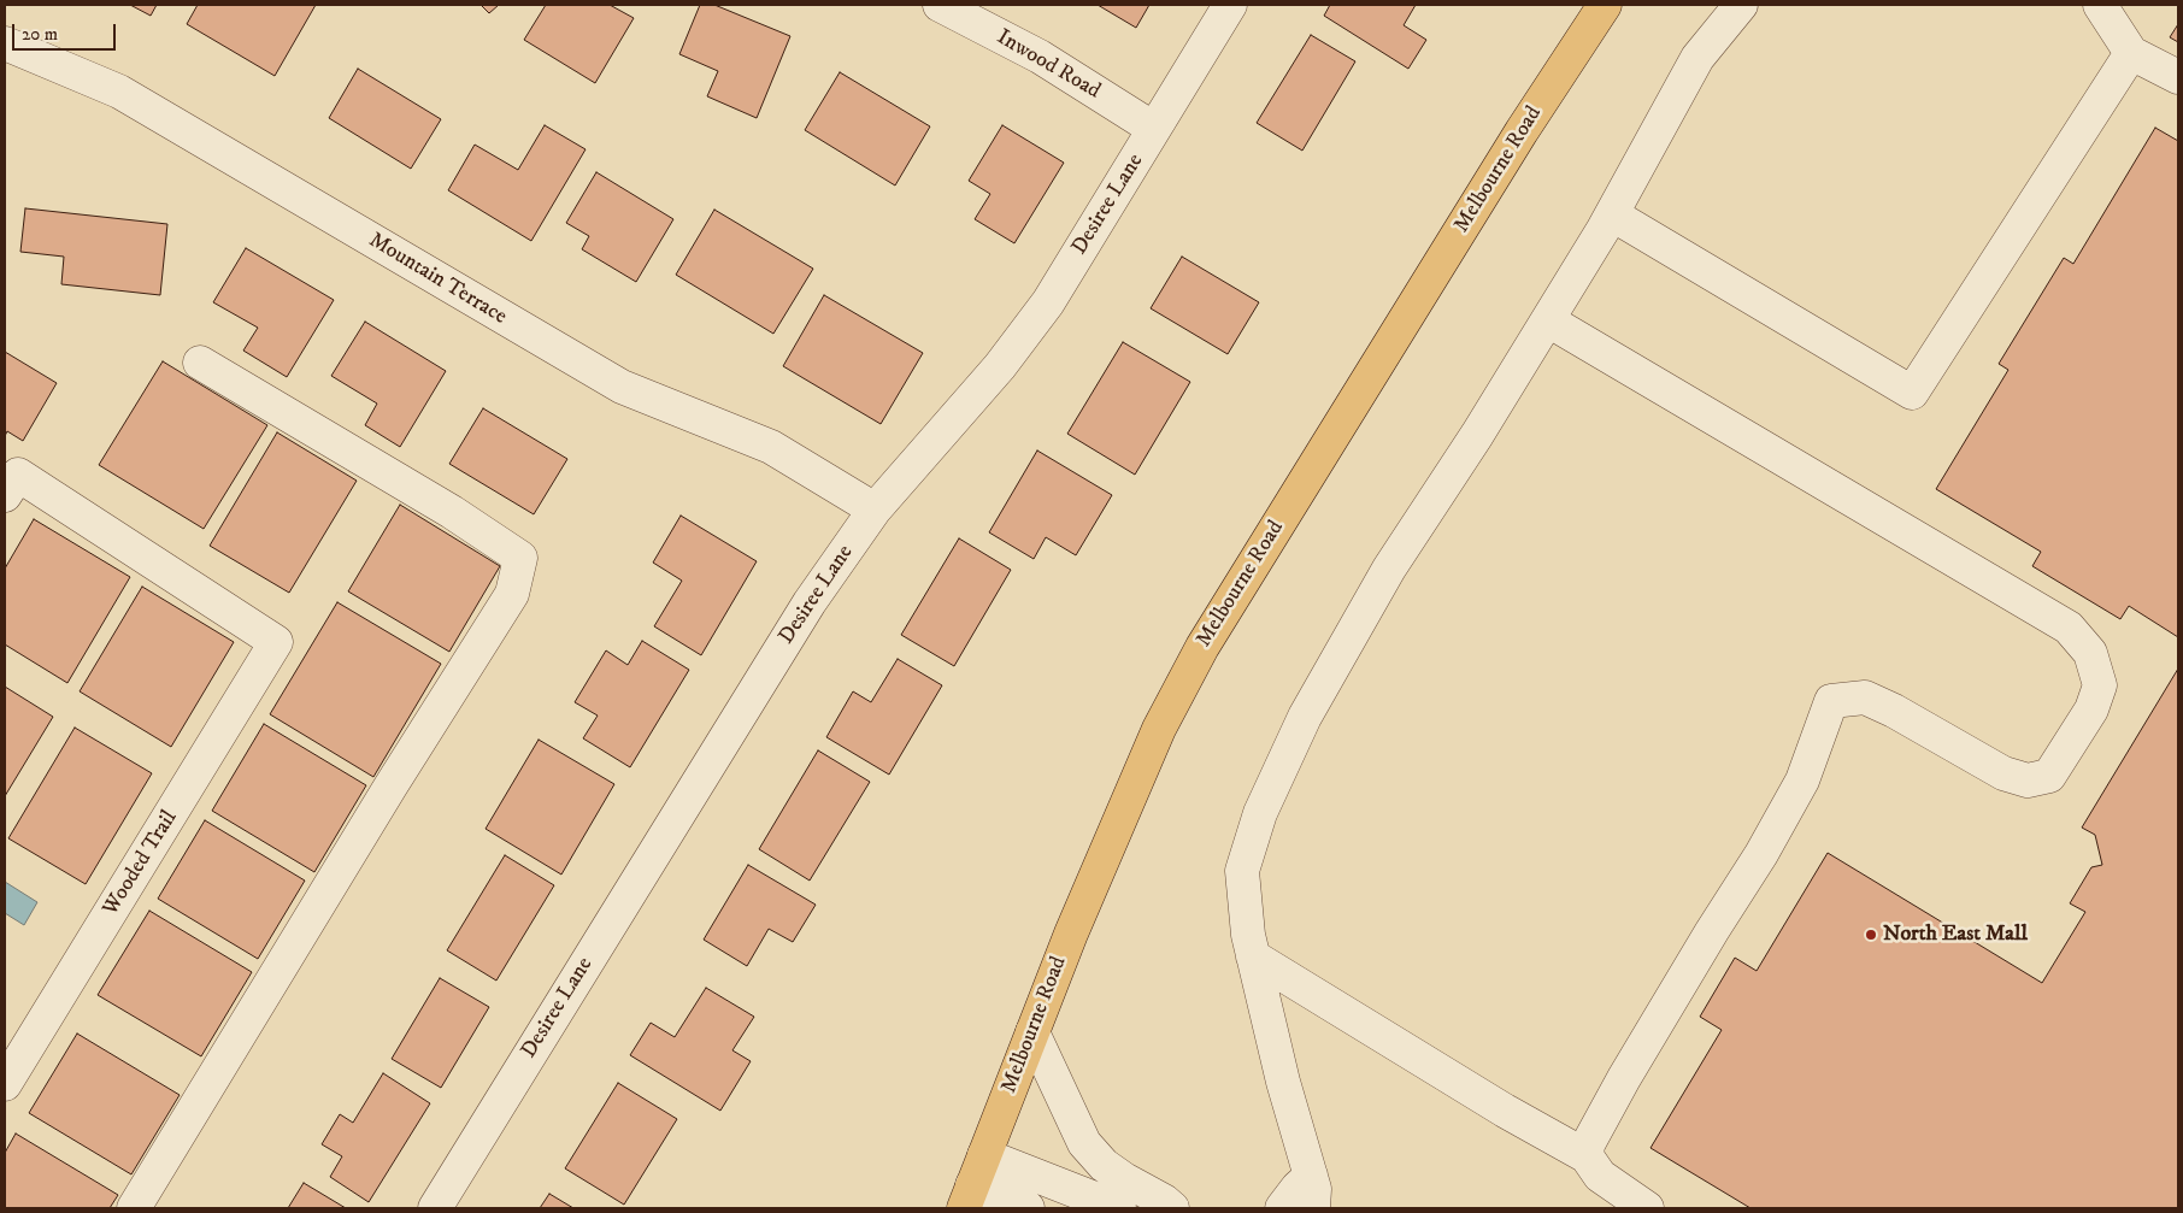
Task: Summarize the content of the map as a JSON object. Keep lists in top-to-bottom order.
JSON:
{
  "streets": {
    "main road": ["Melbourne Road"],
    "street": [
      "Inwood Road",
      "Desiree Lane",
      "Mountain Terrace",
      "Wooded Trail"
    ]
  },
  "crossings": [
    ["Inwood Road", "Desiree Lane"],
    ["Desiree Lane", "Mountain Terrace"]
  ],
  "places": ["North East Mall"],
  "scale_bar": "20 m"
}
